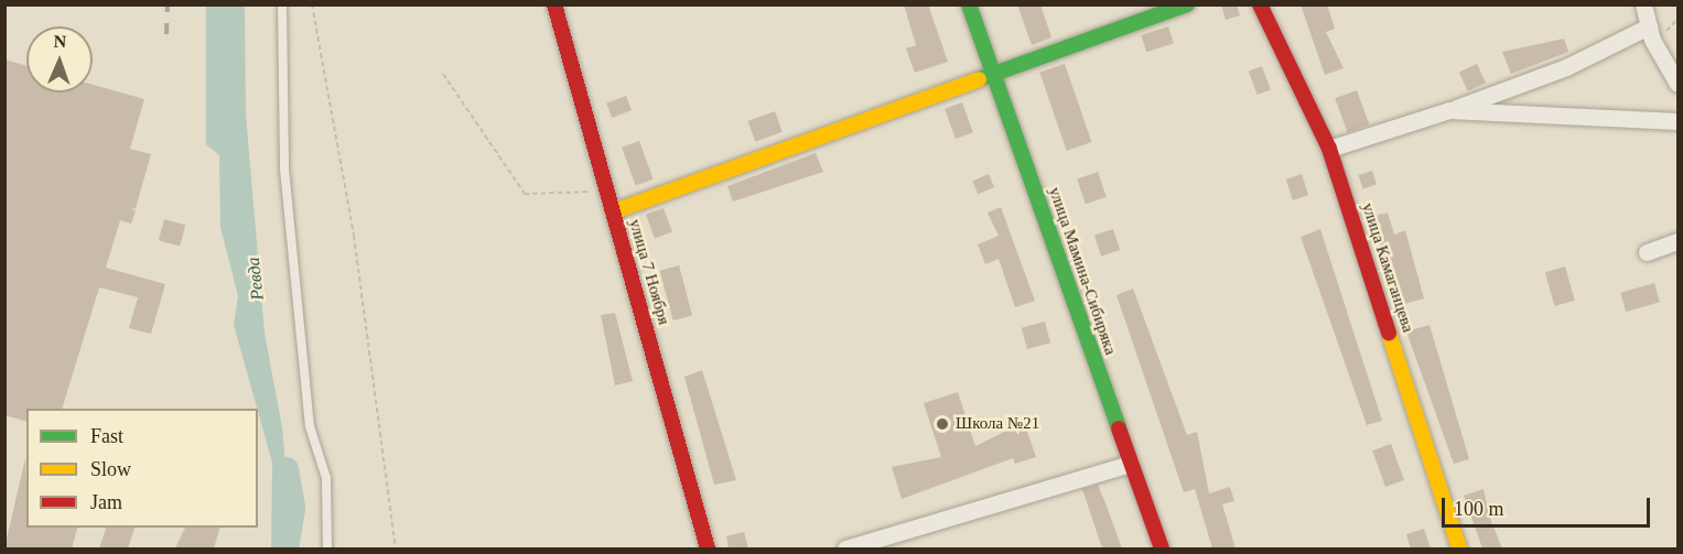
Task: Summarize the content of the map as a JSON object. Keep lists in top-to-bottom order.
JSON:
{
  "streets": {
    "street": ["улица Камаганцева", "улица Мамина-Сибиряка", "улица 7 Ноября"]
  },
  "water": ["Ревда"],
  "places": ["Школа №21"],
  "legend": ["Fast", "Slow", "Jam"],
  "scale_bar": "100 m",
  "north": "top"
}
